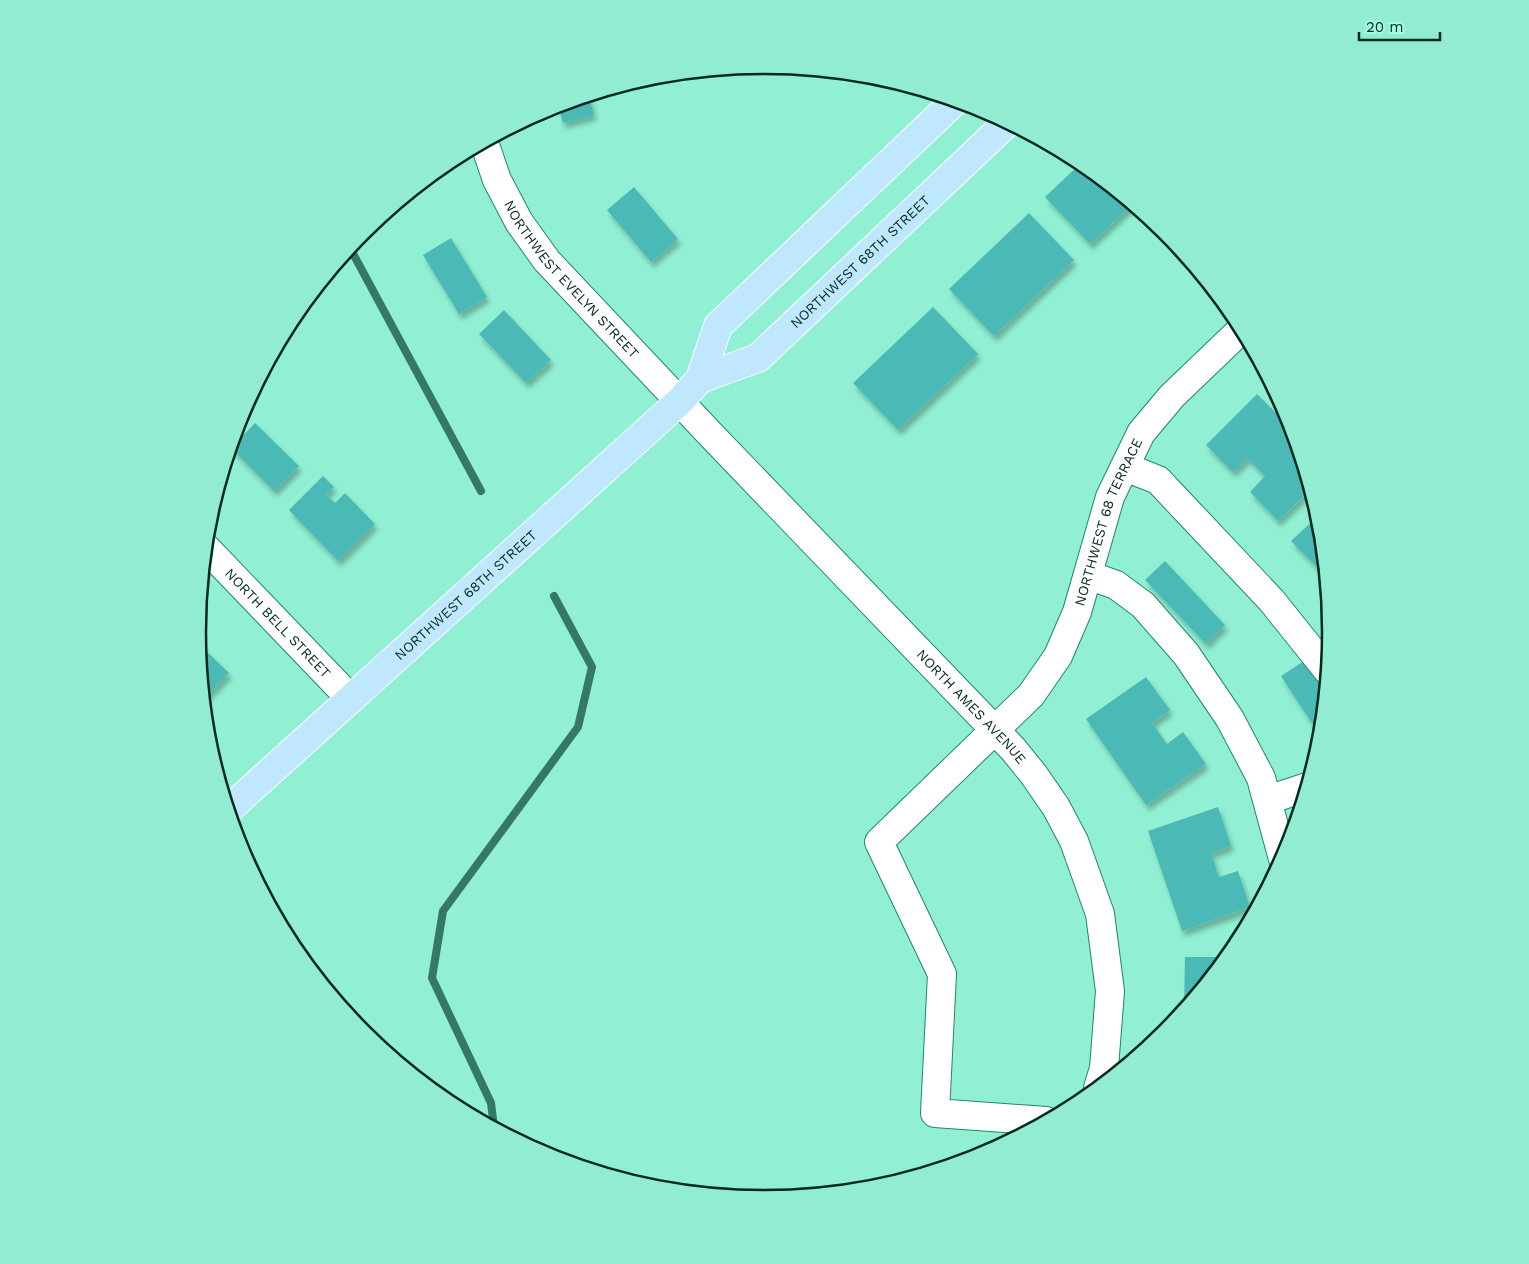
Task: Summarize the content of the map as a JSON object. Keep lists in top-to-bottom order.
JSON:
{
  "streets": {
    "main road": ["NORTHWEST 68TH STREET"],
    "street": [
      "NORTHWEST EVELYN STREET",
      "NORTHWEST 68 TERRACE",
      "NORTH BELL STREET",
      "NORTH AMES AVENUE"
    ]
  },
  "crossings": [
    ["NORTHWEST 68TH STREET", "NORTHWEST EVELYN STREET"],
    ["NORTHWEST 68TH STREET", "NORTH BELL STREET"],
    ["NORTHWEST 68TH STREET", "NORTH AMES AVENUE"],
    ["NORTHWEST EVELYN STREET", "NORTH AMES AVENUE"],
    ["NORTHWEST 68 TERRACE", "NORTH AMES AVENUE"]
  ],
  "scale_bar": "20 m"
}
